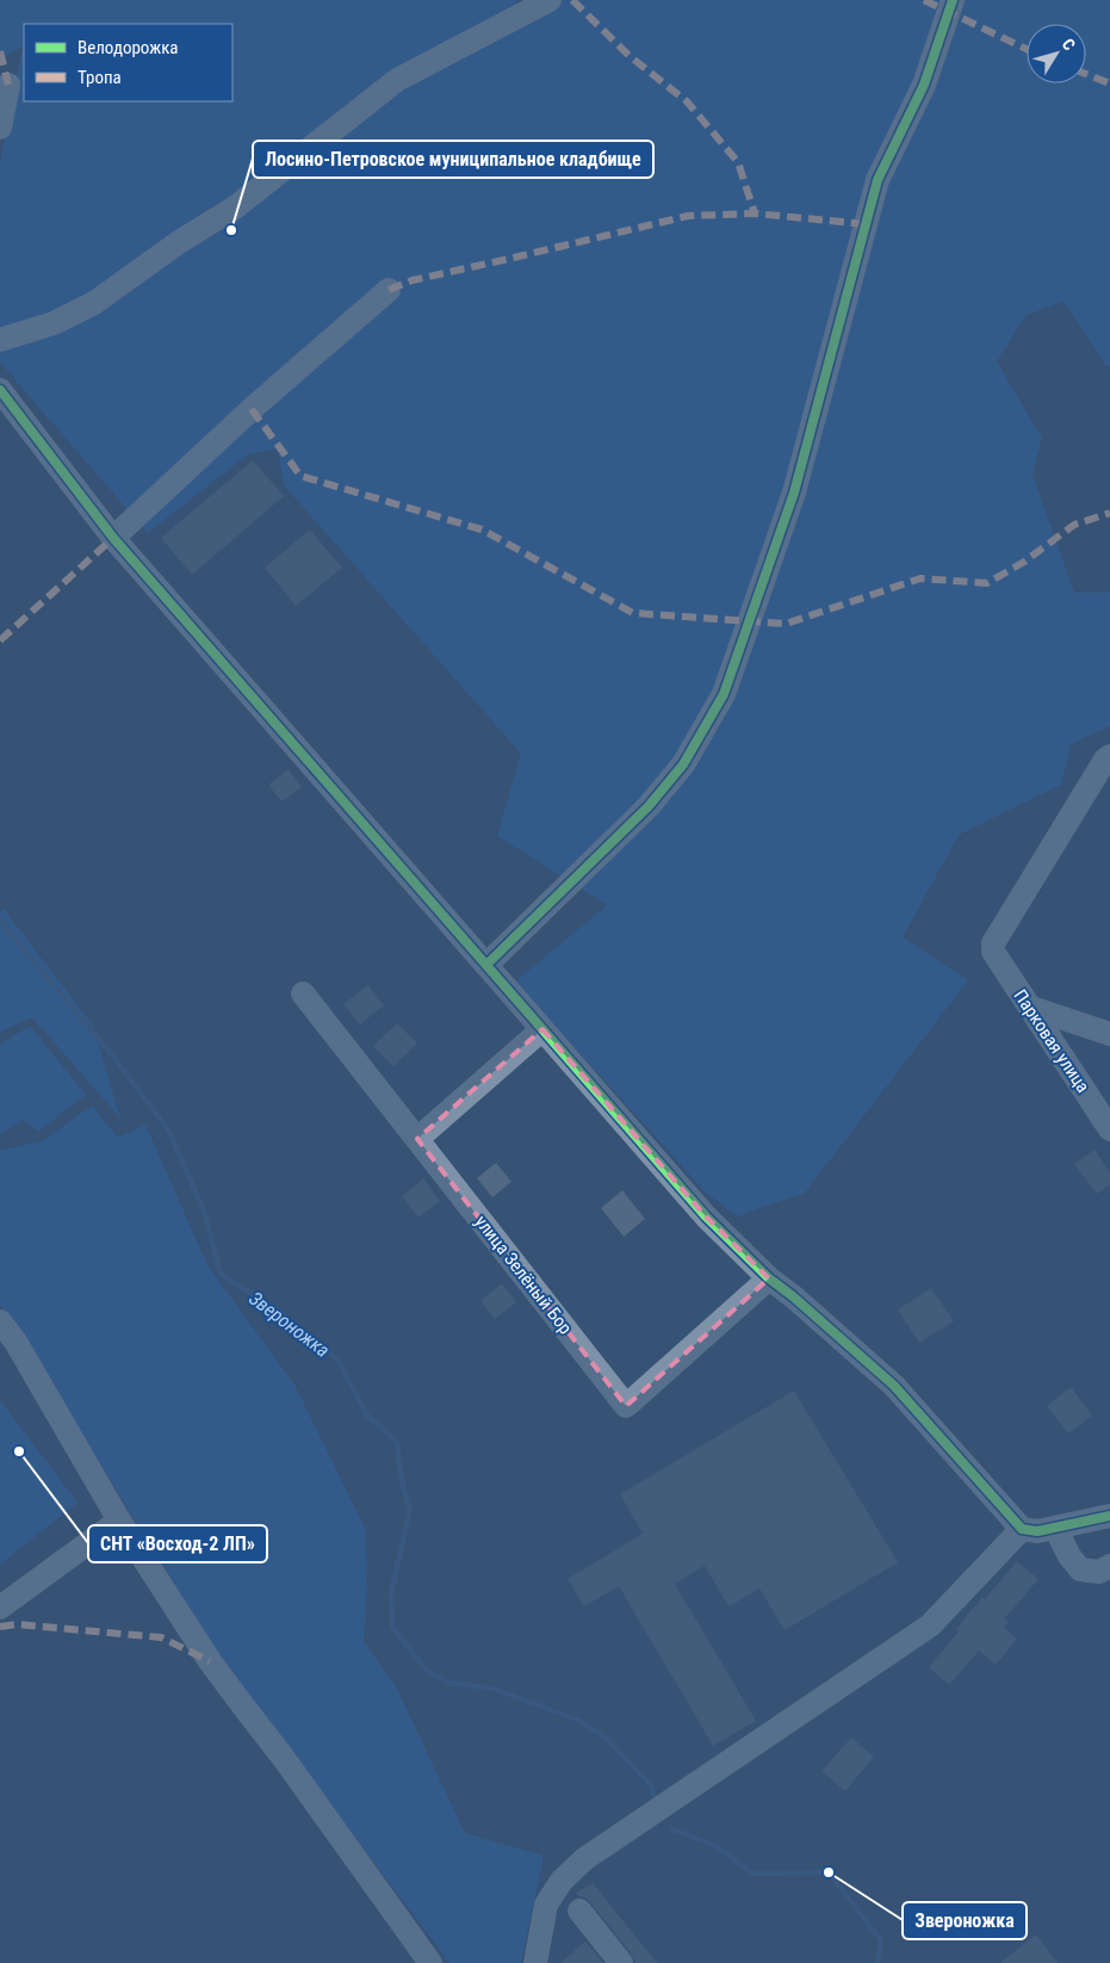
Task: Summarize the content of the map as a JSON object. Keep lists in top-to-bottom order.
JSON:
{
  "streets": {
    "street": ["Парковая улица", "улица Зелёный Бор"]
  },
  "water": ["Звероножка"],
  "places": ["Лосино-Петровское муниципальное кладбище", "СНТ «Восход-2 ЛП»", "Звероножка"],
  "legend": ["Велодорожка", "Тропа"],
  "north": "top right"
}
